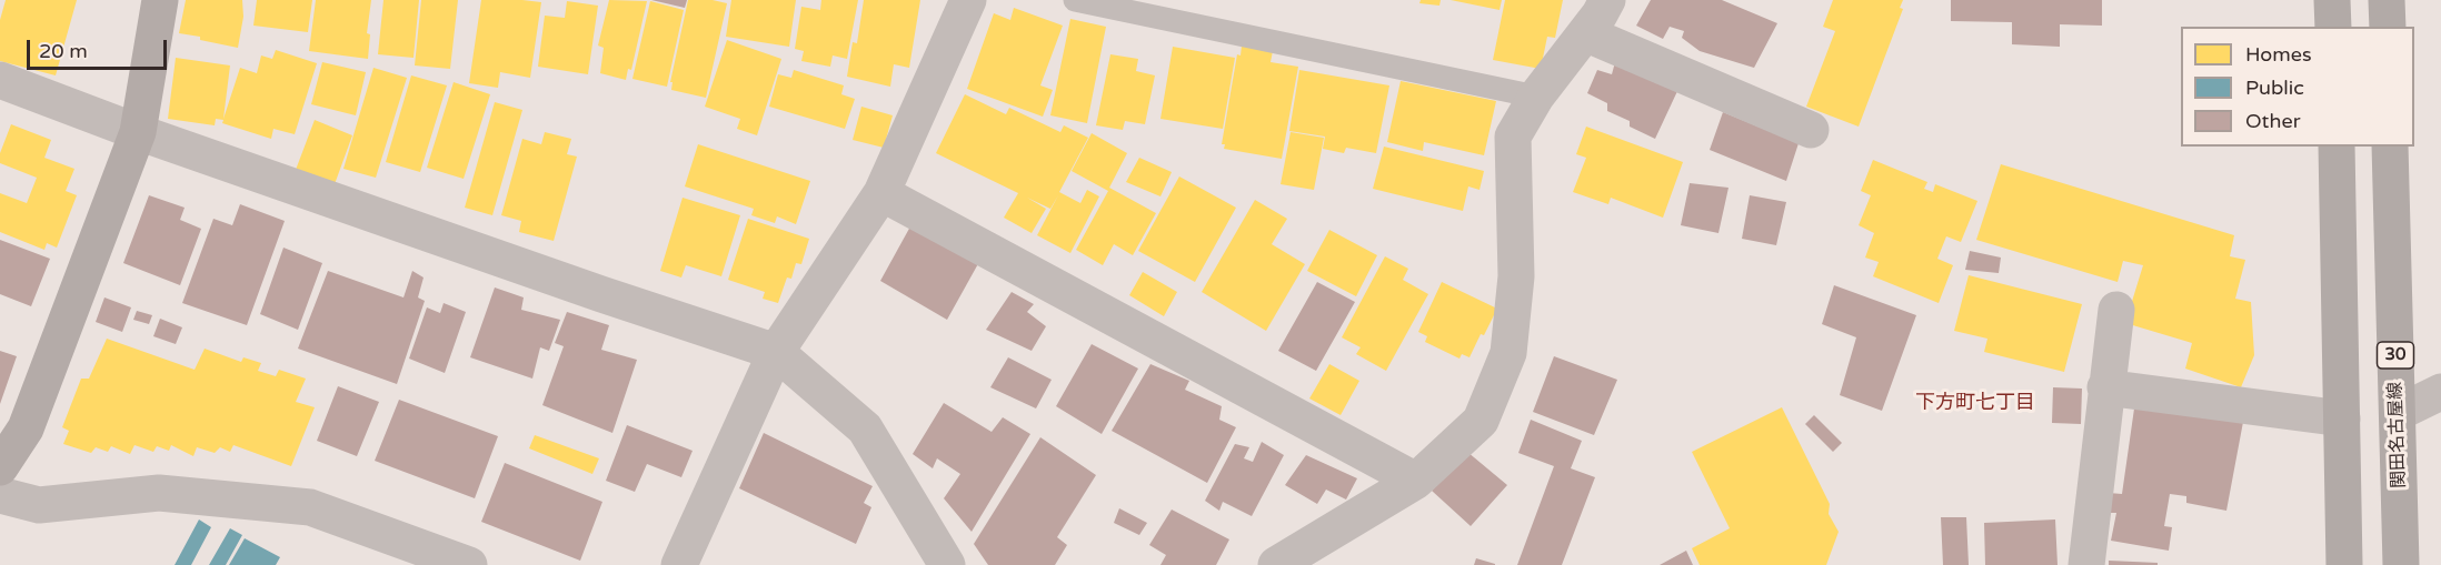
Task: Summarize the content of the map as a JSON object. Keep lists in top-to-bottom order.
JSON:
{
  "streets": {
    "main road": ["30", "関田名古屋線"]
  },
  "districts": ["下方町七丁目"],
  "legend": ["Homes", "Public", "Other"],
  "scale_bar": "20 m"
}
